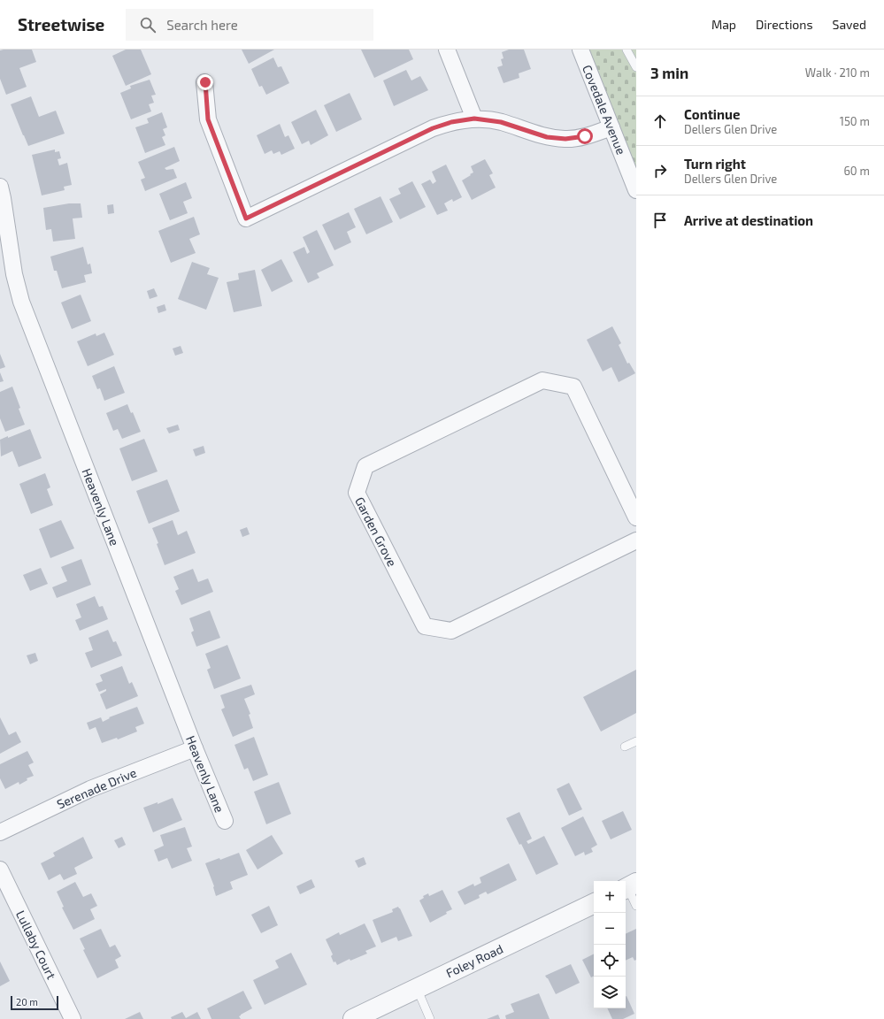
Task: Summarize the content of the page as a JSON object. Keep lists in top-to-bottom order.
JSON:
{
  "streets": {
    "street": [
      "Covedale Avenue",
      "Heavenly Lane",
      "Garden Grove",
      "Serenade Drive",
      "Lullaby Court",
      "Foley Road"
    ]
  },
  "crossings": [
    ["Heavenly Lane", "Serenade Drive"]
  ],
  "scale_bar": "20 m",
  "page": {
    "header": "Streetwise",
    "search": "Search here",
    "nav": ["Map", "Directions", "Saved"],
    "heading": ["3 min", "Walk · 210 m"],
    "list": [
      ["Continue", "Dellers Glen Drive", "150 m"],
      ["Turn right", "Dellers Glen Drive", "60 m"],
      "Arrive at destination"
    ],
    "map_buttons": ["+", "−"],
    "scale": "20 m"
  }
}
